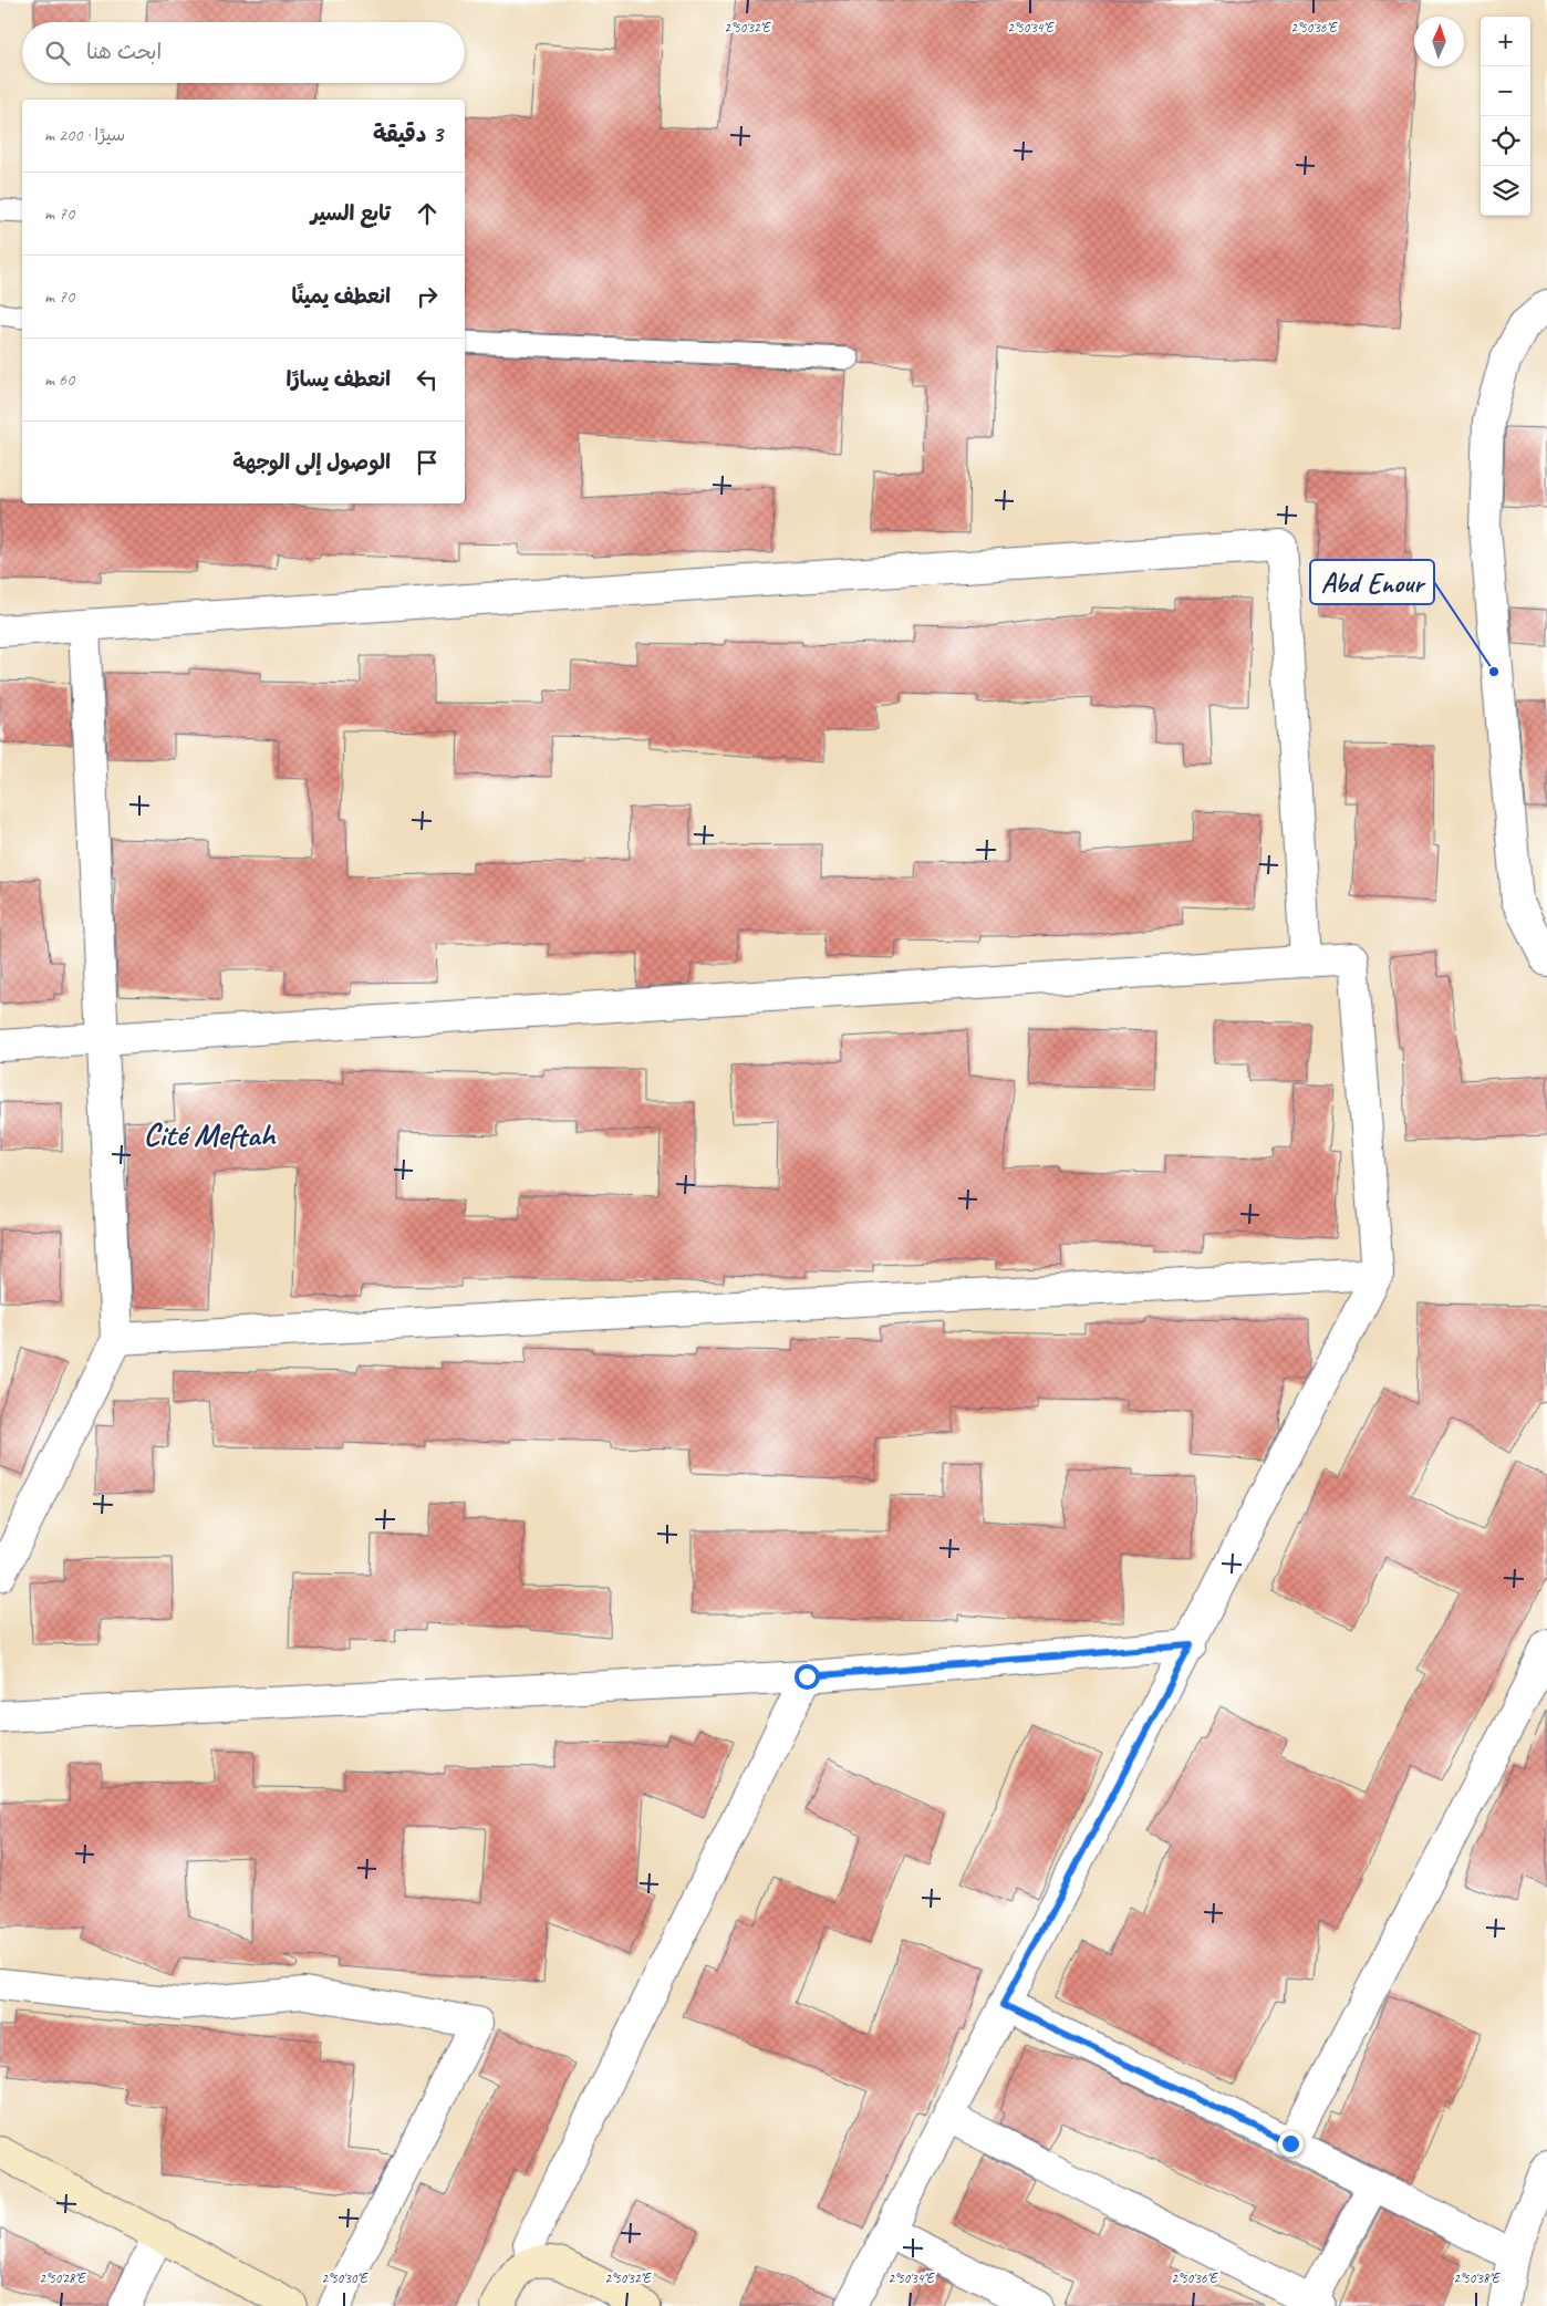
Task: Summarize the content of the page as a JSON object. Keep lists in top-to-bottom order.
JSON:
{
  "districts": ["Cité Meftah"],
  "places": ["Abd Enour"],
  "north": "top",
  "page": {
    "map_buttons": ["+", "−"],
    "search": "ابحث هنا",
    "heading": ["3 دقيقة", "سيرًا · 200 m"],
    "list": [
      ["تابع السير", "70 m"],
      ["انعطف يمينًا", "70 m"],
      ["انعطف يسارًا", "60 m"],
      "الوصول إلى الوجهة"
    ]
  },
  "coordinates": [
    "2°50'32\"E",
    "2°50'34\"E",
    "2°50'36\"E",
    "2°50'28\"E",
    "2°50'30\"E",
    "2°50'38\"E"
  ]
}
